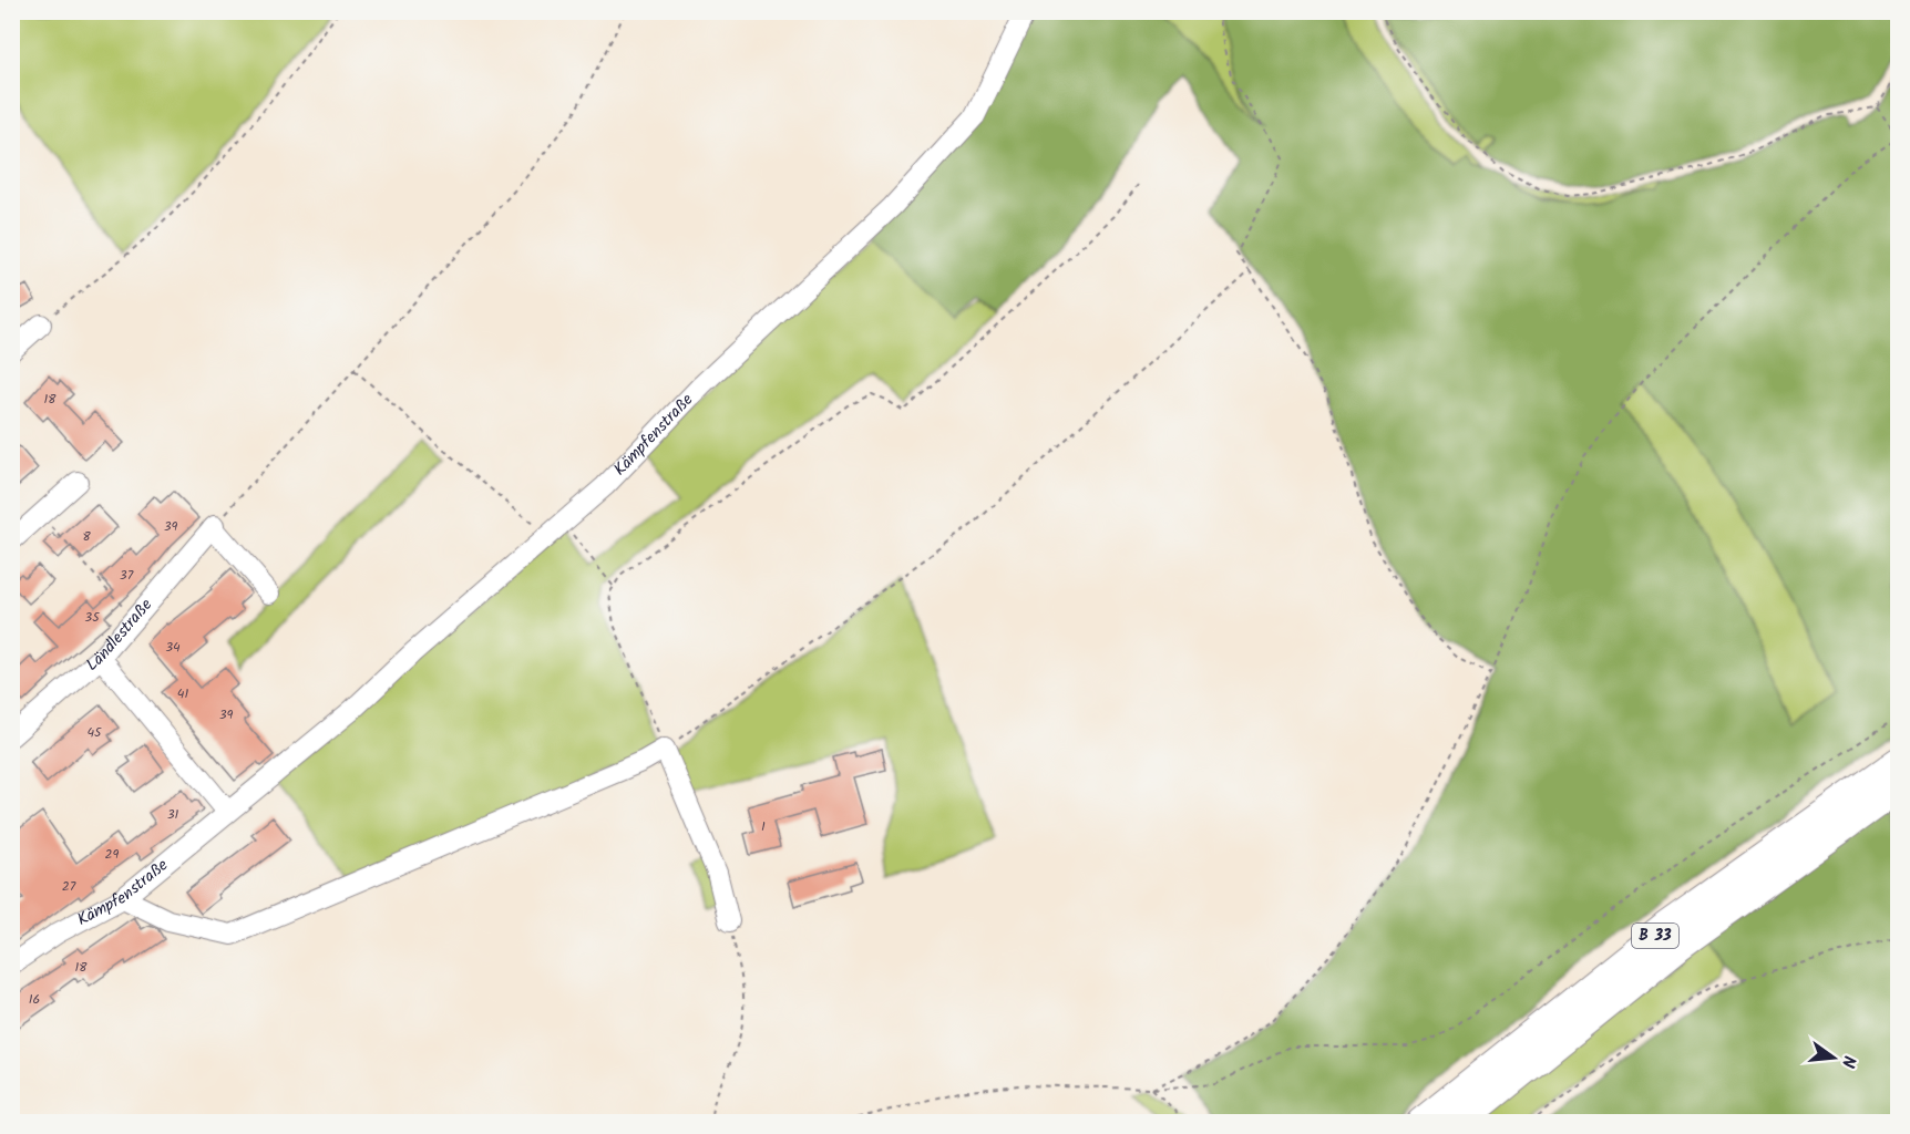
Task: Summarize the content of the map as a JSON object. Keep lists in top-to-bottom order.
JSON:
{
  "streets": {
    "highway": ["B 33"],
    "street": ["Kämpfenstraße", "Ländlestraße"]
  },
  "house_numbers": [
    "18",
    "39",
    "8",
    "37",
    "35",
    "34",
    "41",
    "39",
    "45",
    "31",
    "1",
    "29",
    "27",
    "18",
    "16"
  ],
  "north": "right"
}
